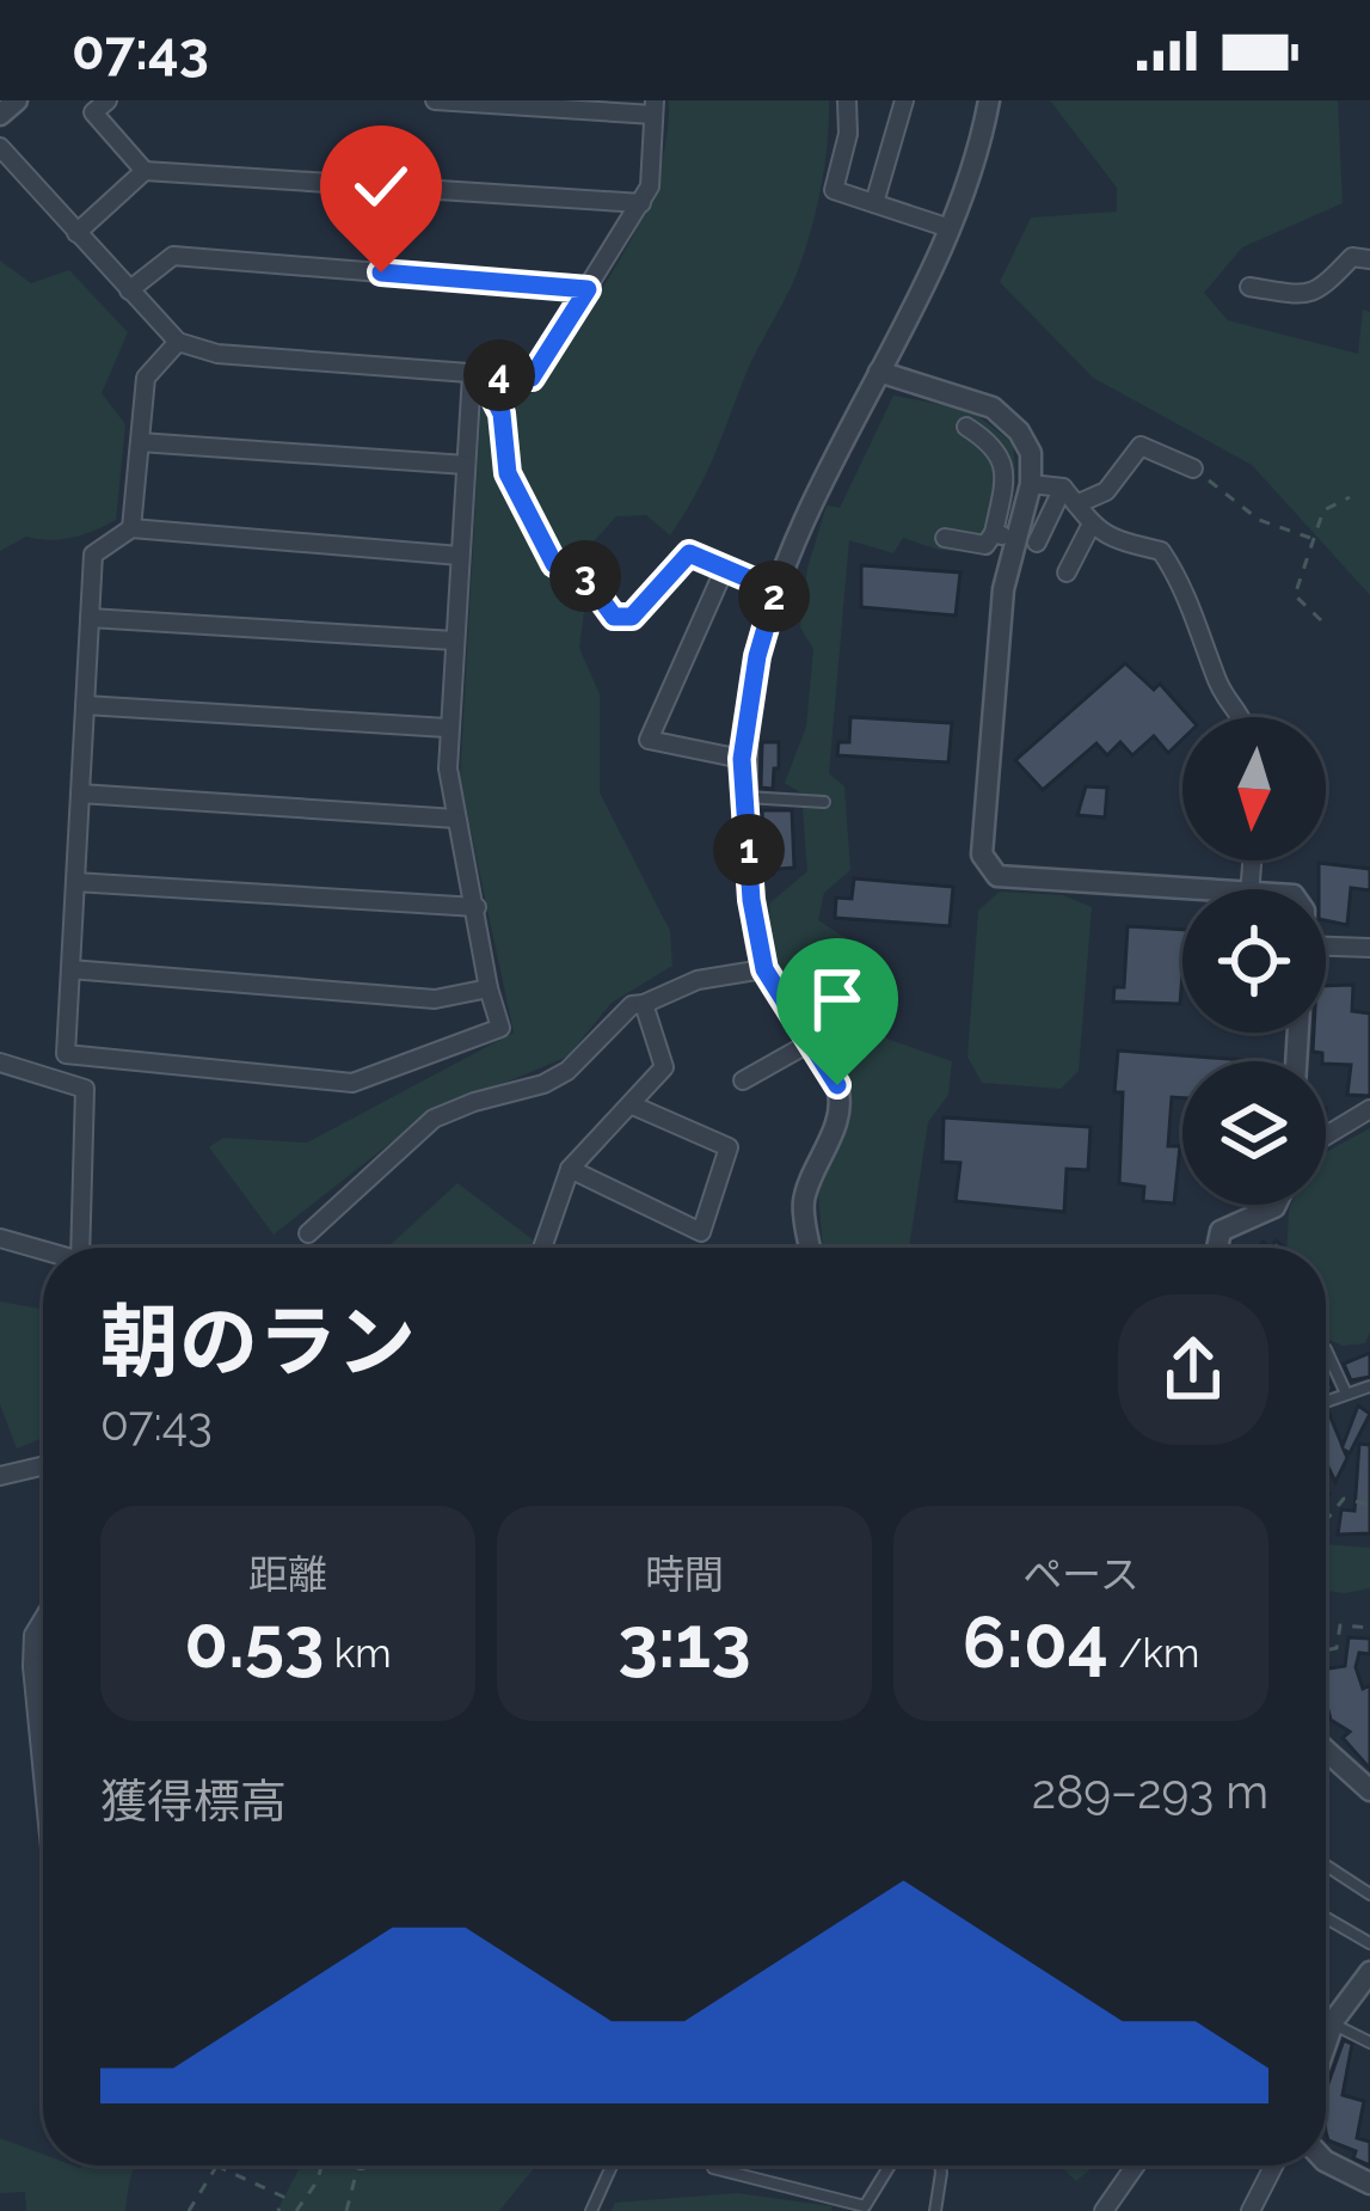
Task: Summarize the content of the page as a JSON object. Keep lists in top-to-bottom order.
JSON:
{
  "north": "bottom",
  "page": {
    "status": "07:43",
    "pins": [
      "4",
      "3",
      "2",
      "1"
    ],
    "heading": ["朝のラン", "07:43"],
    "stats": [
      ["距離", "0.53 km"],
      ["時間", "3:13"],
      ["ペース", "6:04 /km"]
    ],
    "chart": ["獲得標高", "289–293 m"]
  }
}
